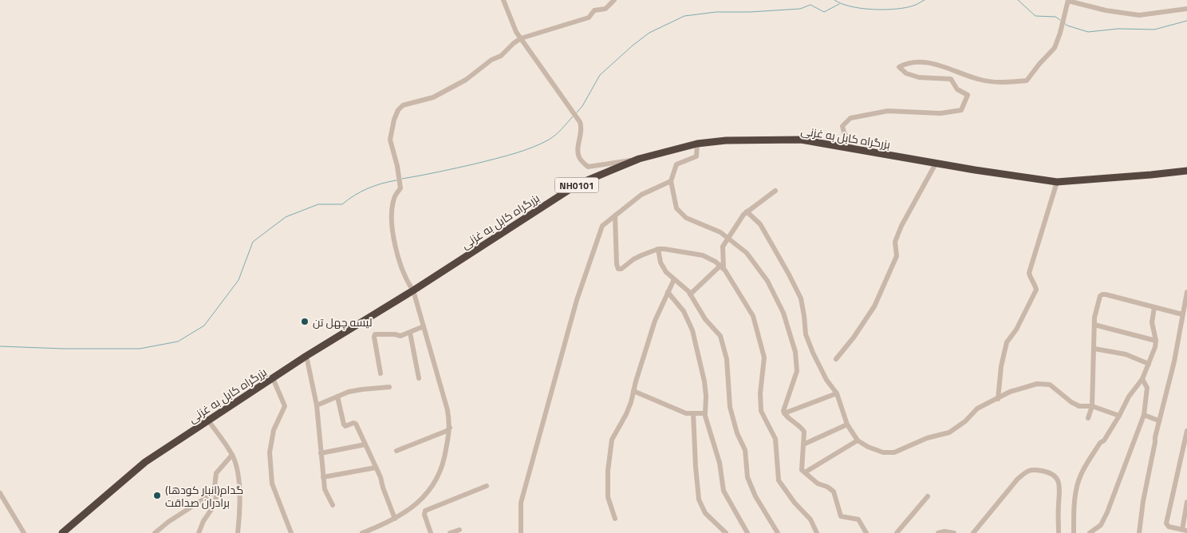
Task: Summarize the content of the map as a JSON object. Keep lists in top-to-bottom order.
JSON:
{
  "streets": {
    "highway": ["بزرگراه کابل به غزنی", "NH0101"]
  },
  "places": ["لیسه چهل تن", "(انبار کودها)گدام برادران صداقت"]
}
